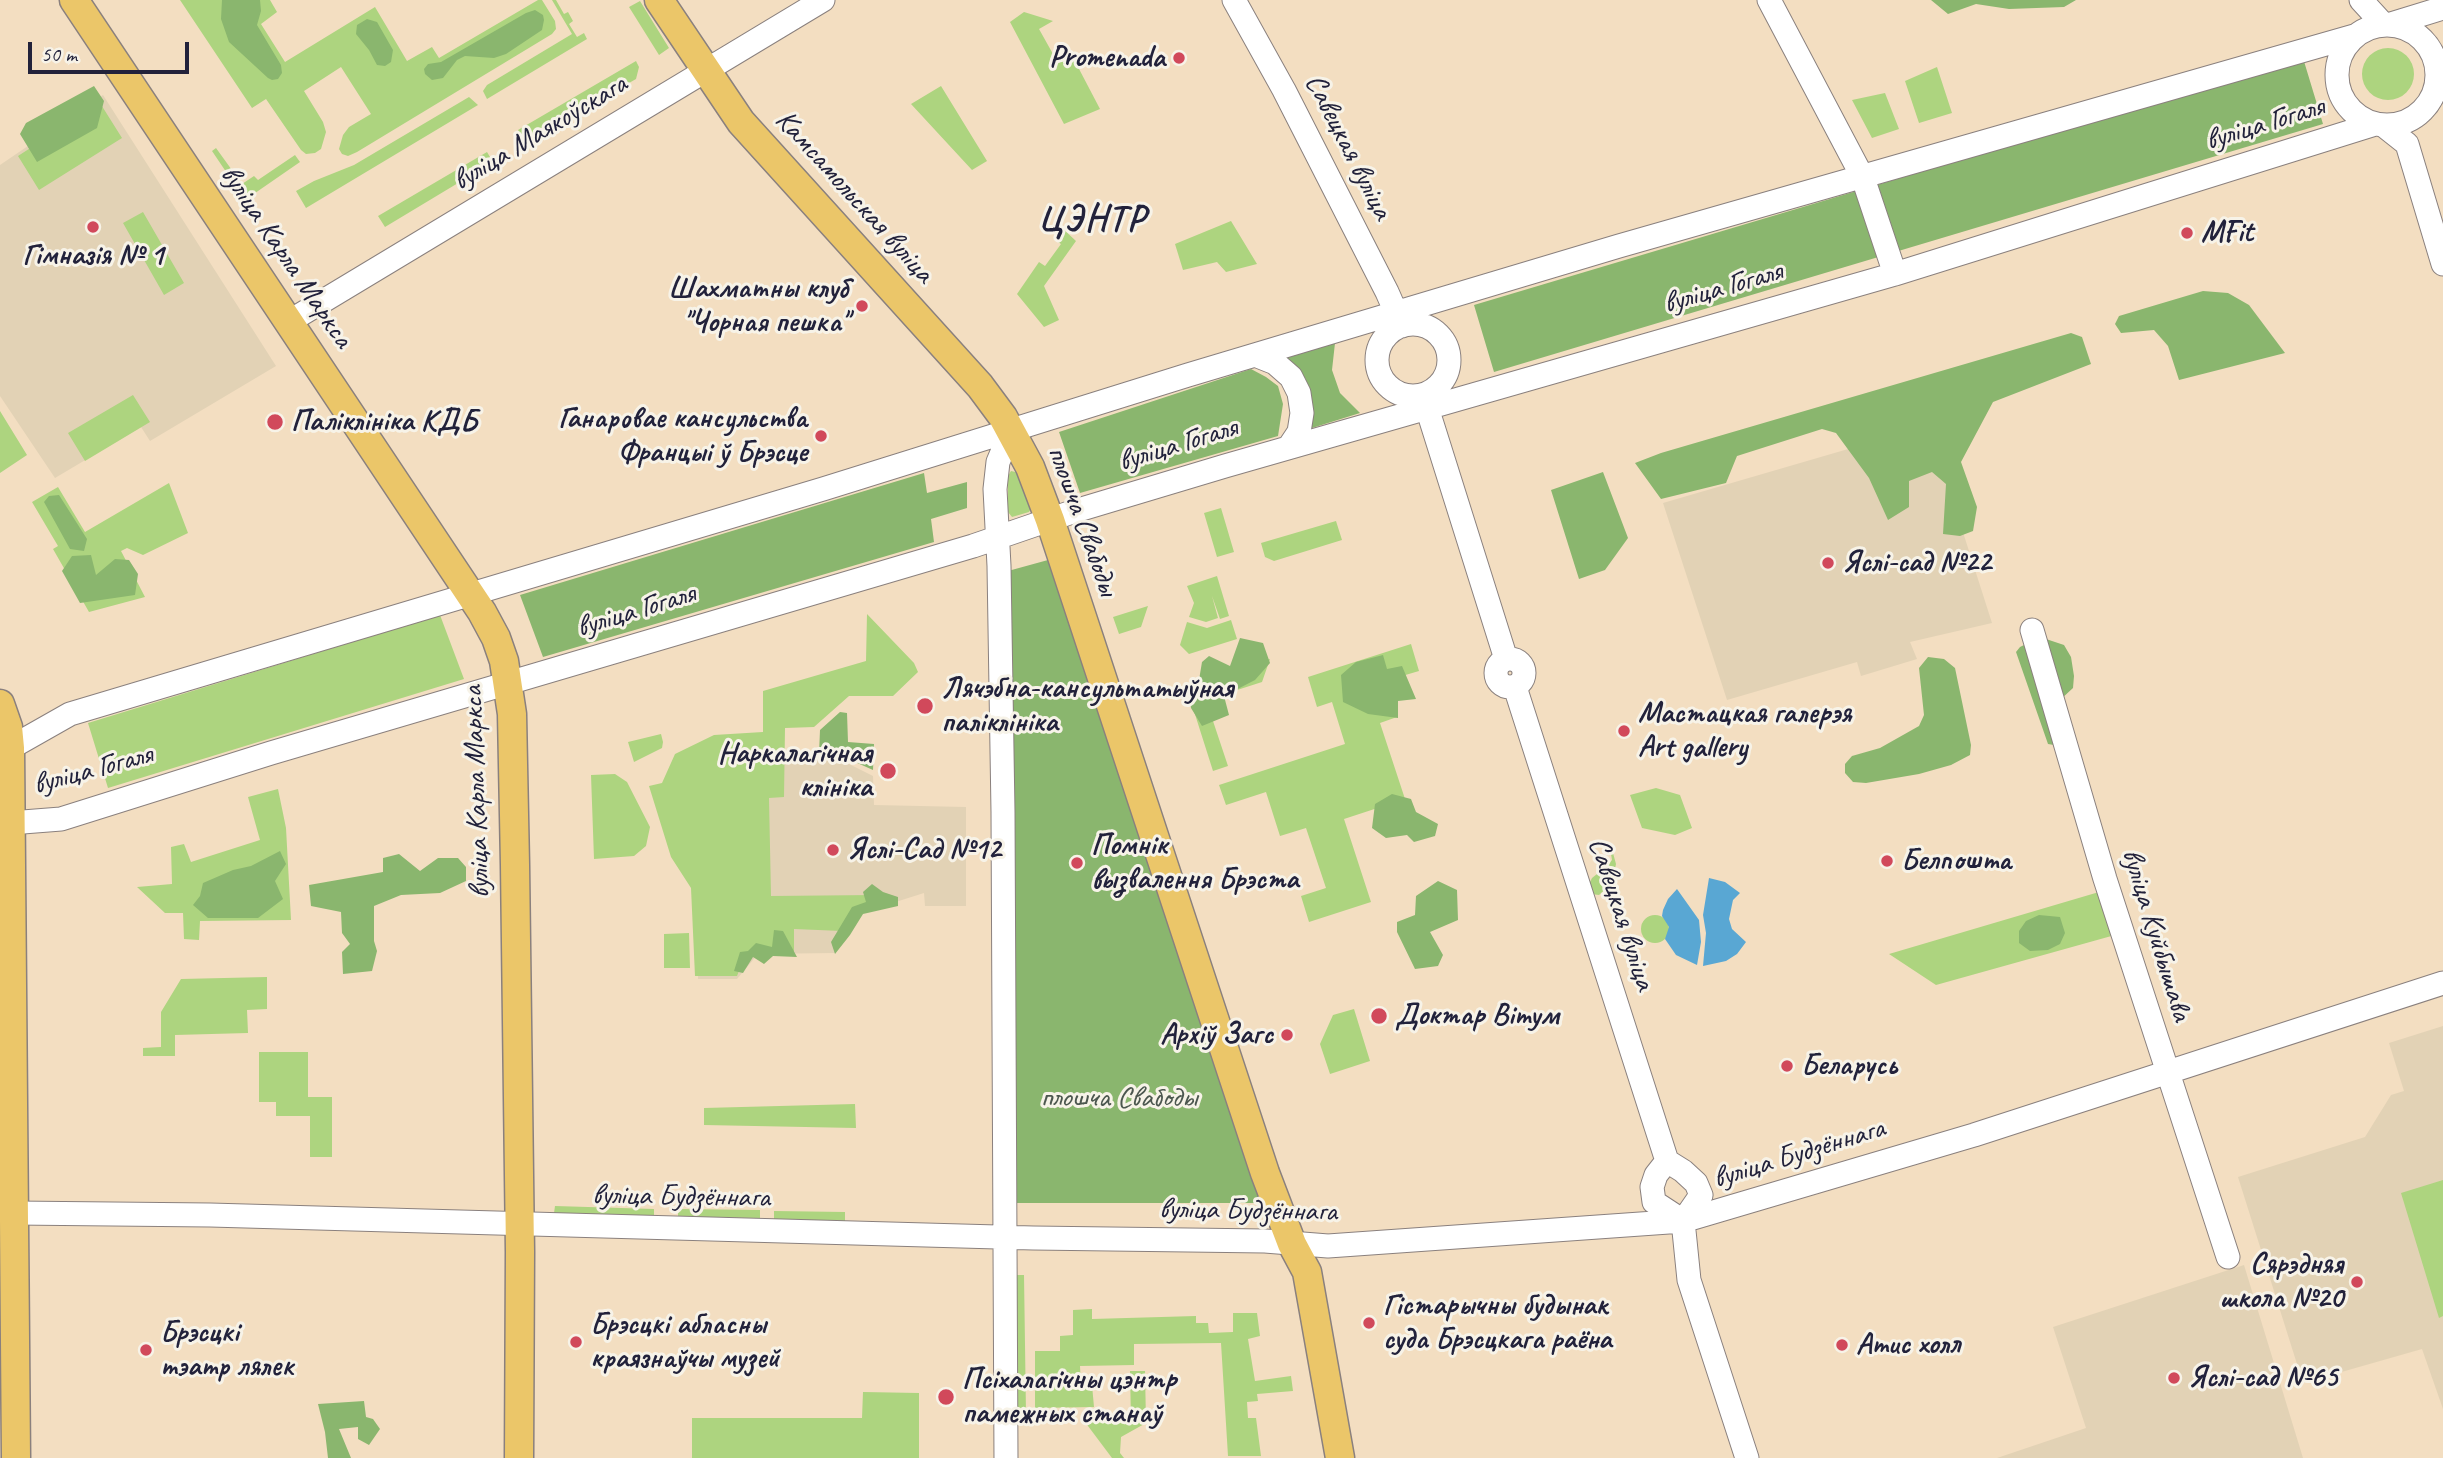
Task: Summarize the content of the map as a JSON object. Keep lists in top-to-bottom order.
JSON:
{
  "streets": {
    "main road": ["Камсамольская вуліца", "вуліца Карла Маркса", "плошча Свабоды"],
    "street": [
      "вуліца Гогаля",
      "вуліца Маякоўскага",
      "Савецкая вуліца",
      "вуліца Куйбышава",
      "вуліца Будзённага"
    ]
  },
  "crossings": [
    ["вуліца Гогаля", "Савецкая вуліца"],
    ["вуліца Гогаля", "Камсамольская вуліца"],
    ["вуліца Гогаля", "вуліца Карла Маркса"],
    ["вуліца Гогаля", "плошча Свабоды"],
    ["вуліца Маякоўскага", "Камсамольская вуліца"],
    ["вуліца Маякоўскага", "вуліца Карла Маркса"],
    ["Савецкая вуліца", "вуліца Будзённага"],
    ["Камсамольская вуліца", "плошча Свабоды"],
    ["вуліца Карла Маркса", "вуліца Будзённага"],
    ["плошча Свабоды", "вуліца Будзённага"],
    ["вуліца Куйбышава", "вуліца Будзённага"]
  ],
  "districts": ["ЦЭНТР"],
  "parks": ["плошча Свабоды"],
  "places": [
    "Promenada",
    "Гімназія № 1",
    "MFit",
    "Шахматны клуб \"Чорная пешка\"",
    "Паліклініка КДБ",
    "Ганаровае кансульства Францыі ў Брэсце",
    "Яслі-сад №22",
    "Лячэбна-кансультатыўная паліклініка",
    "Мастацкая галерэя Art gallery",
    "Наркалагічная клініка",
    "Яслі-Сад №12",
    "Белпошта",
    "Помнік вызвалення Брэста",
    "Доктар Вітум",
    "Архіў Загс",
    "Беларусь",
    "Сярэдняя школа №20",
    "Гістарычны будынак суда Брэсцкага раёна",
    "Брэсцкі абласны краязнаўчы музей",
    "Атис холл",
    "Брэсцкі тэатр лялек",
    "Яслі-сад №65",
    "Псіхалагічны цэнтр памежных станаў"
  ],
  "scale_bar": "50 m"
}
